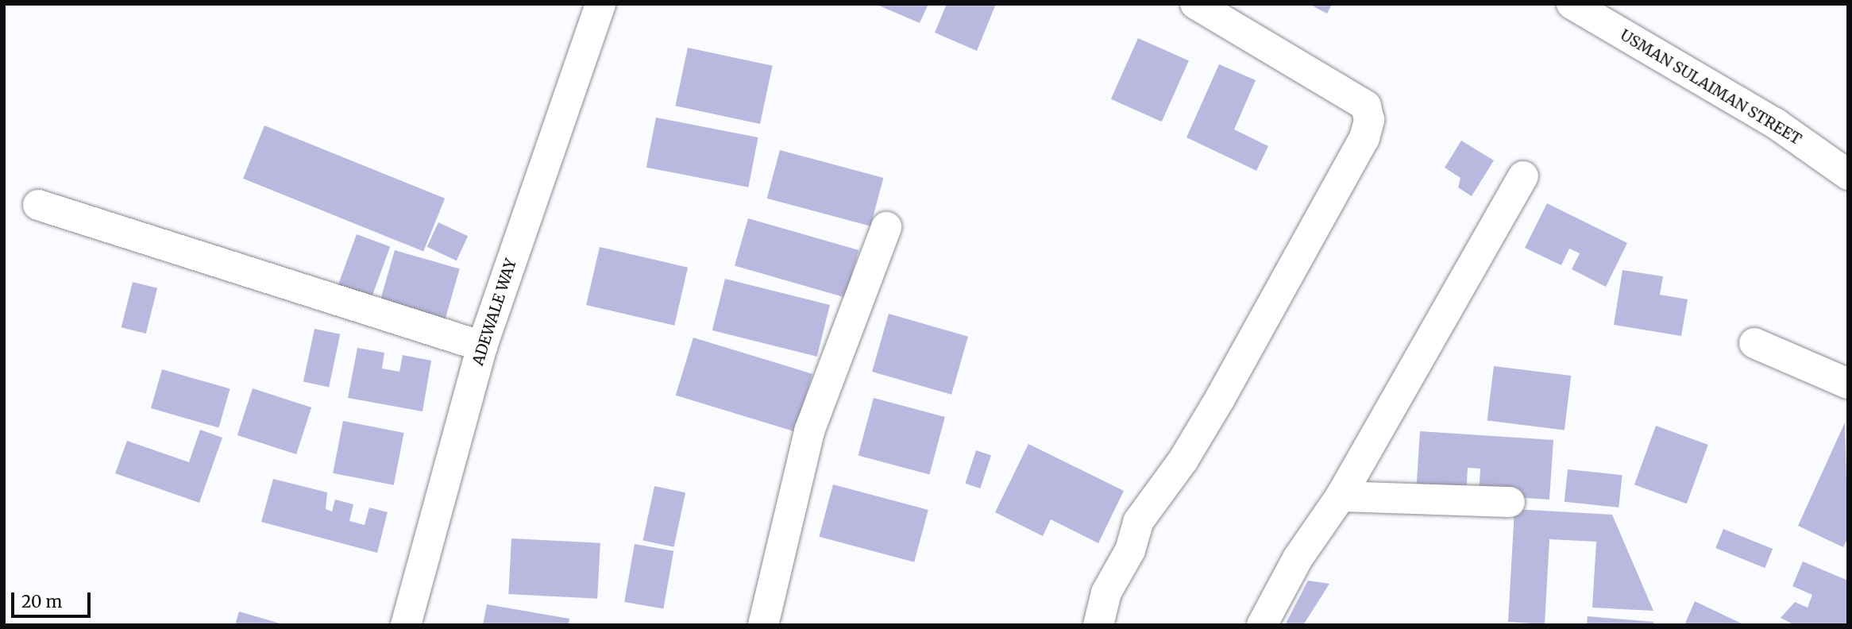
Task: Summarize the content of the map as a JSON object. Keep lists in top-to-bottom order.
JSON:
{
  "streets": {
    "street": ["USMAN SULAIMAN STREET", "ADEWALE WAY"]
  },
  "scale_bar": "20 m"
}
